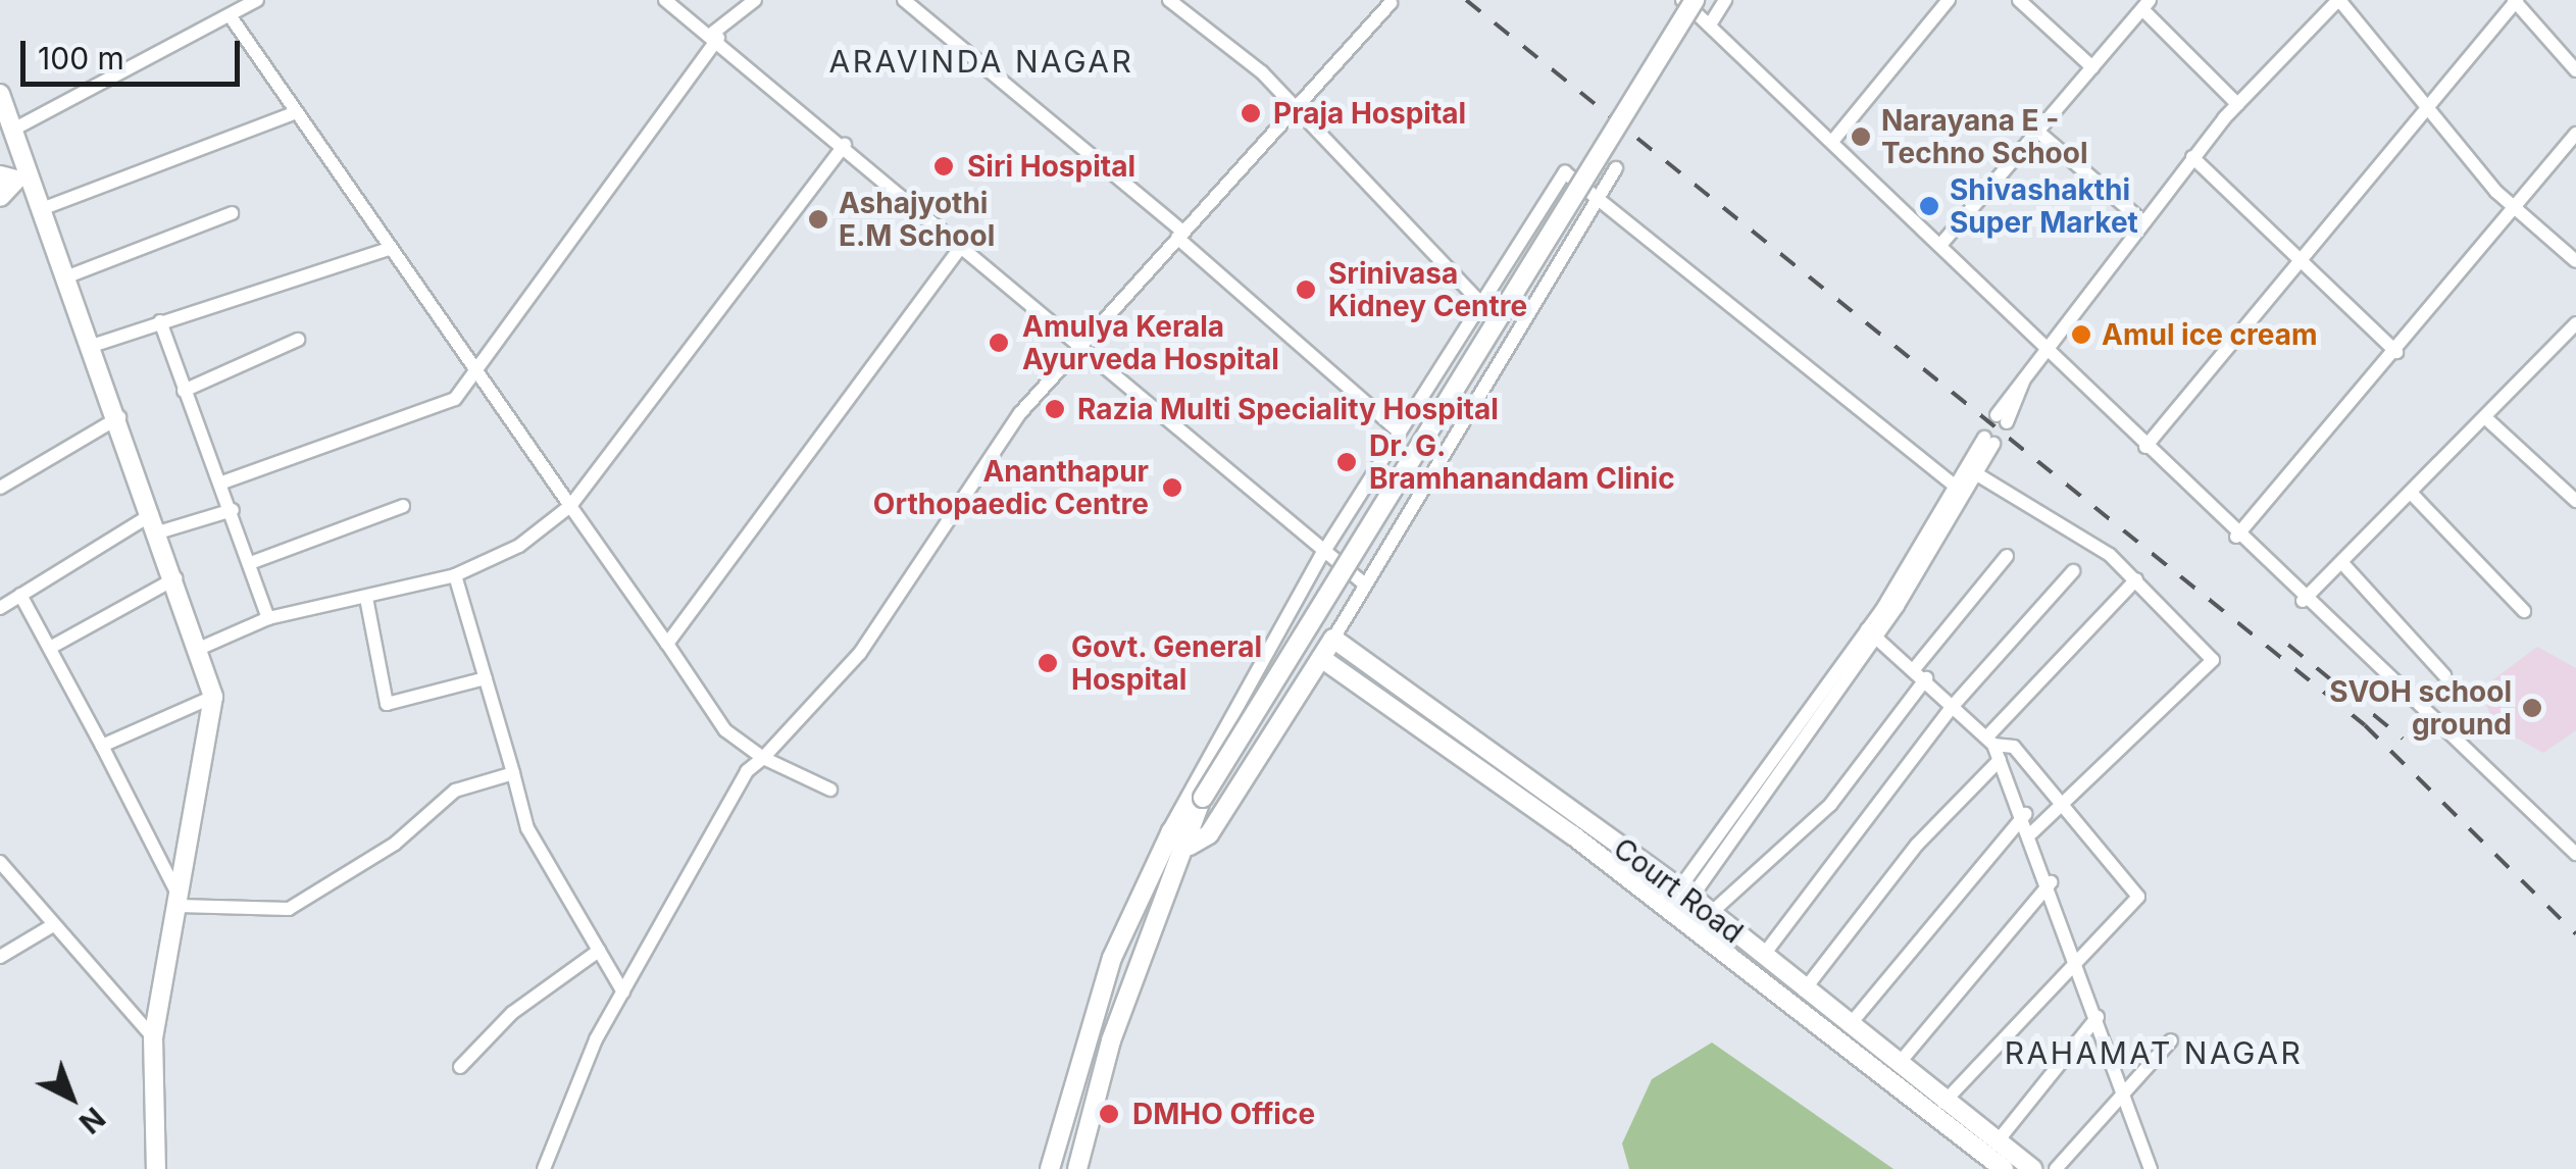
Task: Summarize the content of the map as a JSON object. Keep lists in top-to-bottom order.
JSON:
{
  "streets": {
    "street": ["Court Road"]
  },
  "districts": ["ARAVINDA NAGAR", "RAHAMAT NAGAR"],
  "places": [
    "Praja Hospital",
    "Narayana E - Techno School",
    "Siri Hospital",
    "Shivashakthi Super Market",
    "Ashajyothi E.M School",
    "Srinivasa Kidney Centre",
    "Amul ice cream",
    "Amulya Kerala Ayurveda Hospital",
    "Razia Multi Speciality Hospital",
    "Dr. G. Bramhanandam Clinic",
    "Ananthapur Orthopaedic Centre",
    "Govt. General Hospital",
    "SVOH school ground",
    "DMHO Office"
  ],
  "scale_bar": "100 m",
  "north": "bottom right"
}
